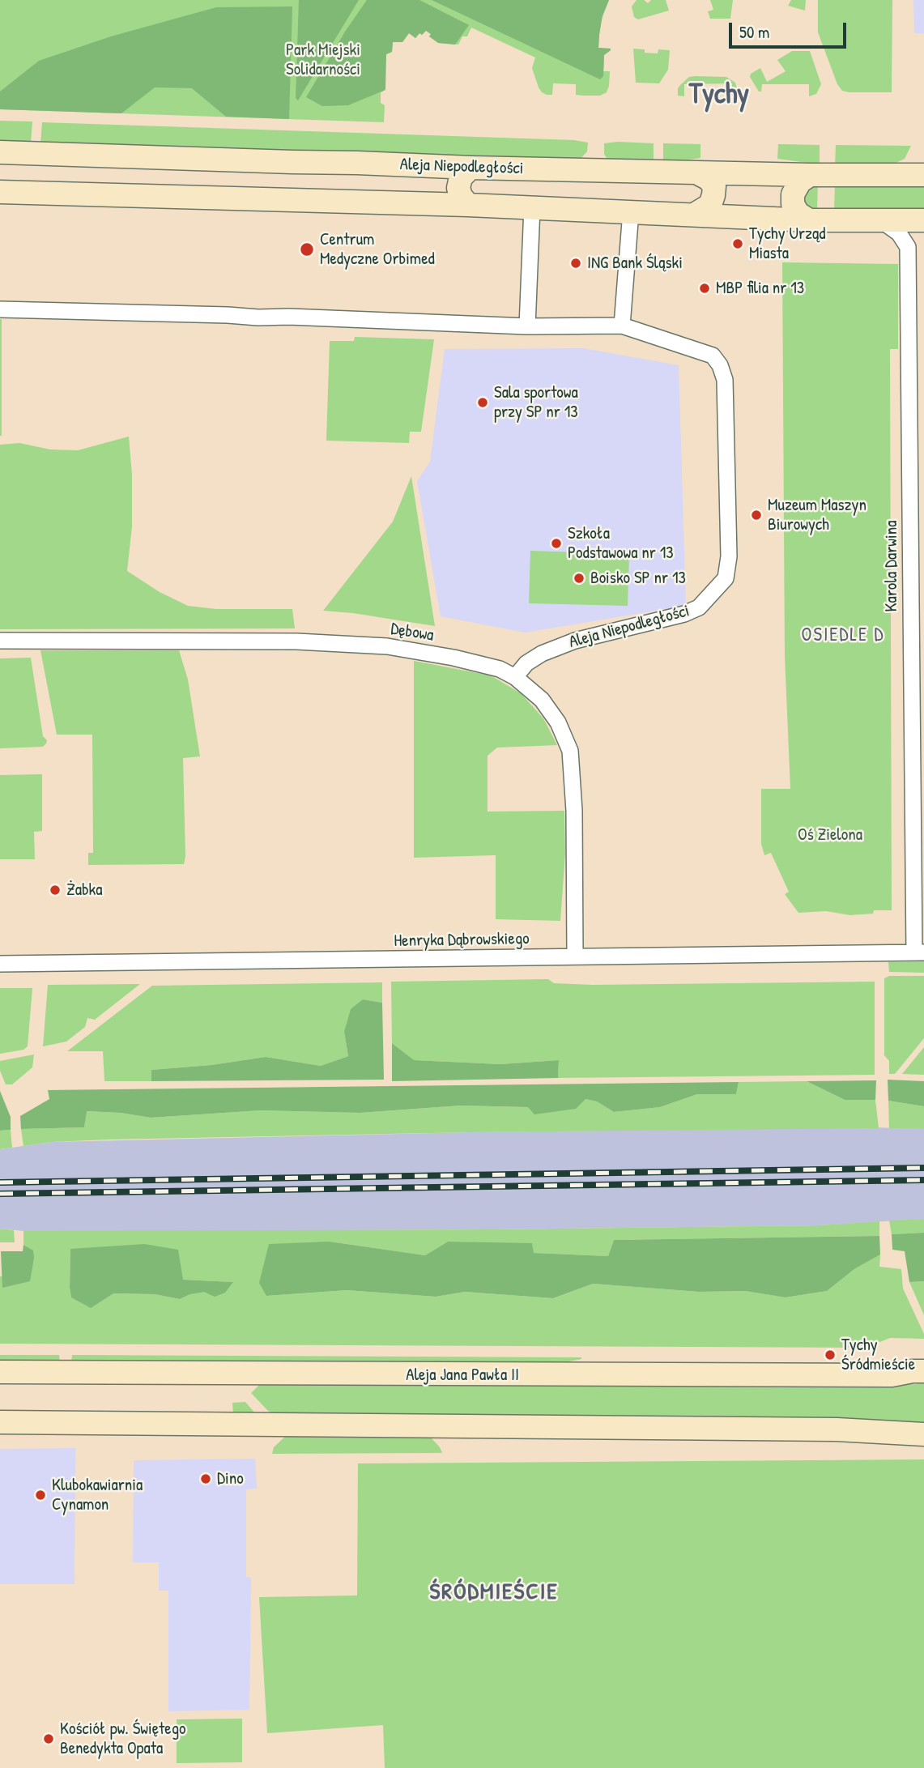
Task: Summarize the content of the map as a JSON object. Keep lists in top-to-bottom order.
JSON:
{
  "streets": {
    "street": [
      "Aleja Niepodległości",
      "Karola Darwina",
      "Dębowa",
      "Henryka Dąbrowskiego",
      "Aleja Jana Pawła II"
    ]
  },
  "crossings": [
    ["Aleja Niepodległości", "Dębowa"],
    ["Karola Darwina", "Henryka Dąbrowskiego"],
    ["Dębowa", "Henryka Dąbrowskiego"]
  ],
  "districts": ["Tychy", "OSIEDLE D", "ŚRÓDMIEŚCIE"],
  "parks": ["Park Miejski Solidarności", "Oś Zielona"],
  "places": [
    "Tychy Urząd Miasta",
    "Centrum Medyczne Orbimed",
    "ING Bank Śląski",
    "MBP filia nr 13",
    "Sala sportowa przy SP nr 13",
    "Muzeum Maszyn Biurowych",
    "Szkoła Podstawowa nr 13",
    "Boisko SP nr 13",
    "Żabka",
    "Tychy Śródmieście",
    "Dino",
    "Klubokawiarnia Cynamon",
    "Kościół pw. Świętego Benedykta Opata"
  ],
  "scale_bar": "50 m"
}
